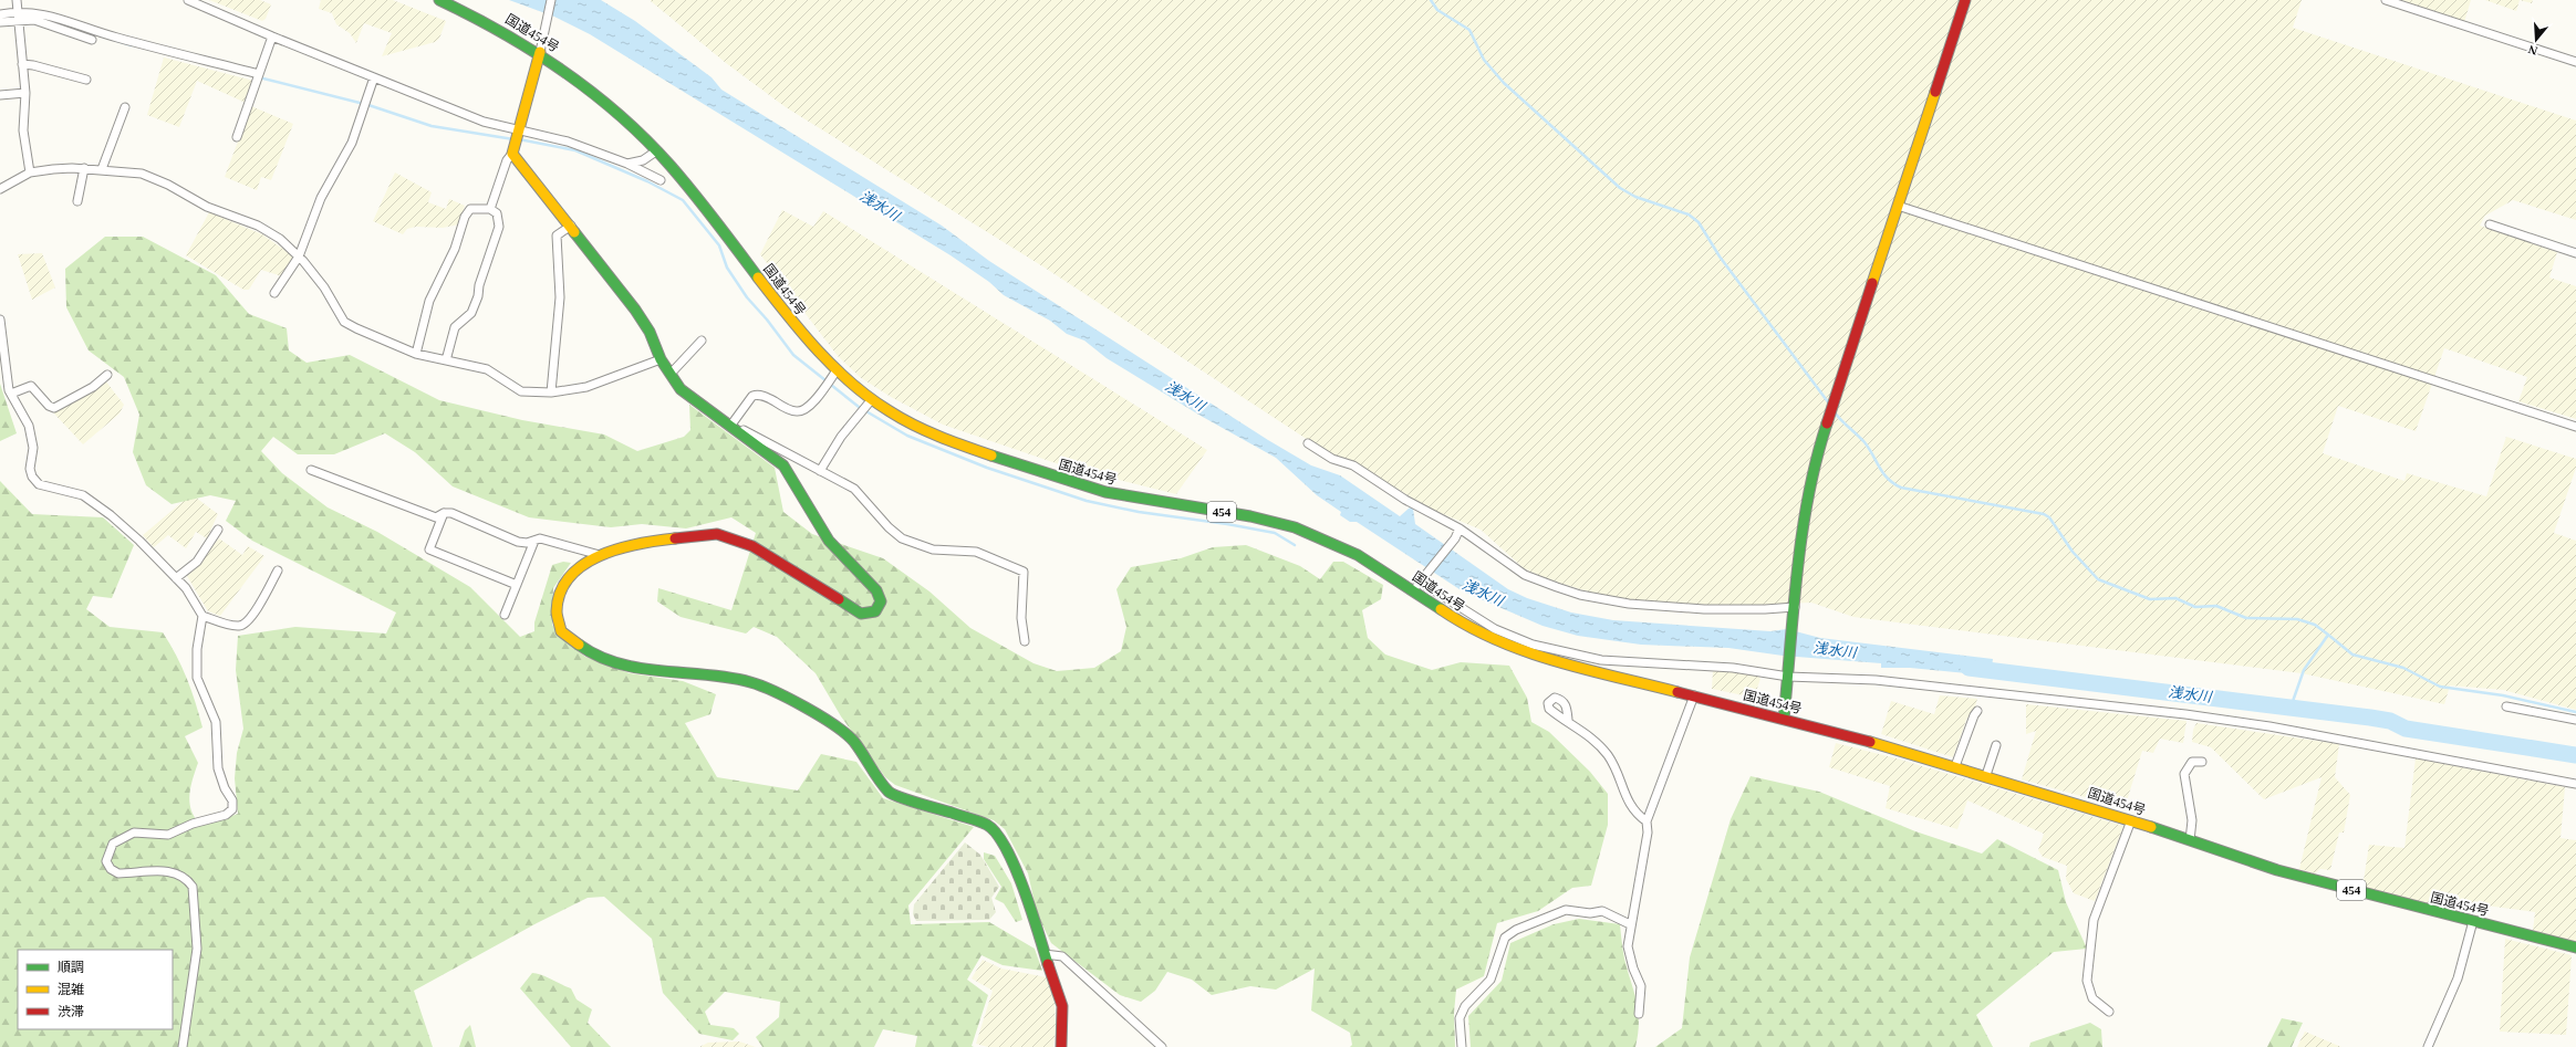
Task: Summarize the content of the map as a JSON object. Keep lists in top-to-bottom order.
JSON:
{
  "streets": {
    "main road": ["国道454号", "454"]
  },
  "water": ["浅水川"],
  "legend": ["順調", "混雑", "渋滞"],
  "north": "bottom"
}
